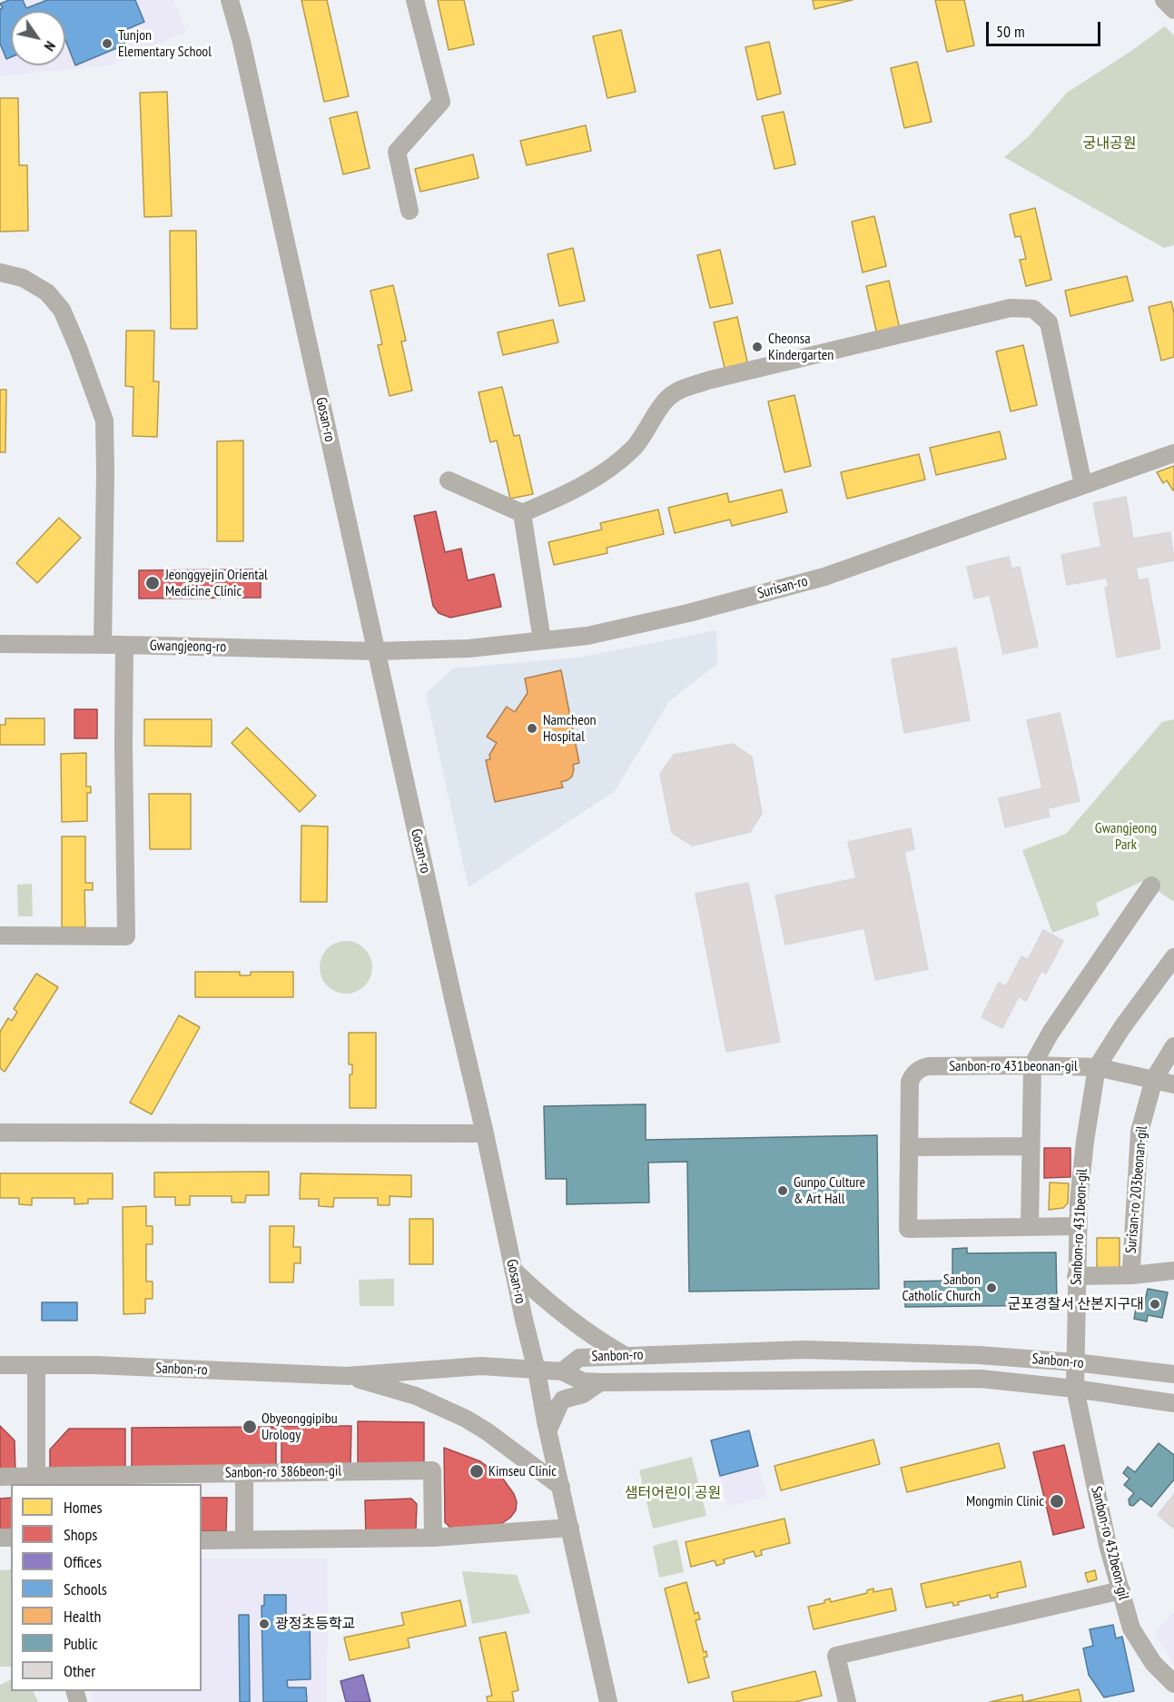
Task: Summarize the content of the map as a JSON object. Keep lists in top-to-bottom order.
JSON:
{
  "streets": {
    "street": [
      "Gosan-ro",
      "Surisan-ro",
      "Gwangjeong-ro",
      "Sanbon-ro 431beonan-gil",
      "Surisan-ro 203beonan-gil",
      "Sanbon-ro 431beon-gil",
      "Sanbon-ro",
      "Sanbon-ro 386beon-gil",
      "Sanbon-ro 432beon-gil"
    ]
  },
  "crossings": [
    ["Gosan-ro", "Surisan-ro"],
    ["Gosan-ro", "Gwangjeong-ro"],
    ["Gosan-ro", "Sanbon-ro"],
    ["Surisan-ro", "Gwangjeong-ro"],
    ["Sanbon-ro 431beonan-gil", "Sanbon-ro 431beon-gil"],
    ["Sanbon-ro 431beon-gil", "Sanbon-ro"],
    ["Sanbon-ro 431beon-gil", "Sanbon-ro 432beon-gil"]
  ],
  "parks": ["궁내공원", "Gwangjeong Park", "샘터어린이 공원"],
  "places": [
    "Tunjon Elementary School",
    "Cheonsa Kindergarten",
    "Jeonggyejin Oriental Medicine Clinic",
    "Namcheon Hospital",
    "Gunpo Culture & Art Hall",
    "Sanbon Catholic Church",
    "군포경찰서 산본지구대",
    "Obyeonggipibu Urology",
    "Kimseu Clinic",
    "Mongmin Clinic",
    "광정초등학교"
  ],
  "legend": [
    "Homes",
    "Shops",
    "Offices",
    "Schools",
    "Health",
    "Public",
    "Other"
  ],
  "scale_bar": "50 m",
  "north": "bottom right"
}
